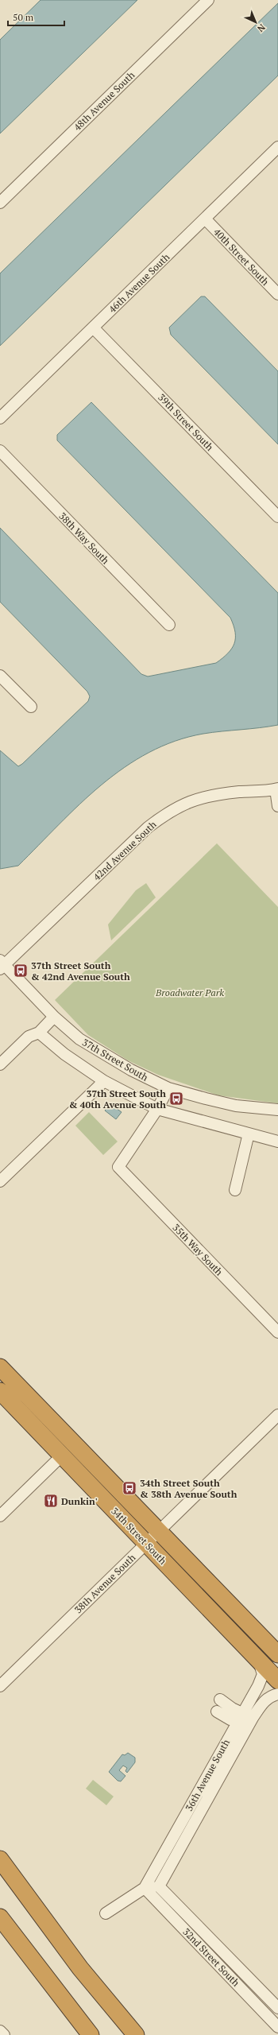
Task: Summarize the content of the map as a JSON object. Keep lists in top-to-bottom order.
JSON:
{
  "streets": {
    "highway": ["34th Street South"],
    "street": [
      "48th Avenue South",
      "40th Street South",
      "46th Avenue South",
      "39th Street South",
      "38th Way South",
      "42nd Avenue South",
      "37th Street South",
      "35th Way South",
      "38th Avenue South",
      "36th Avenue South",
      "32nd Street South"
    ]
  },
  "crossings": [
    ["40th Street South", "46th Avenue South"],
    ["46th Avenue South", "39th Street South"],
    ["42nd Avenue South", "37th Street South"],
    ["34th Street South", "38th Avenue South"],
    ["34th Street South", "36th Avenue South"],
    ["36th Avenue South", "32nd Street South"]
  ],
  "parks": ["Broadwater Park"],
  "places": {
    "bus stop": ["37th Street South & 42nd Avenue South", "37th Street South & 40th Avenue South", "34th Street South & 38th Avenue South"],
    "restaurant": ["Dunkin'"]
  },
  "scale_bar": "50 m",
  "north": "bottom right"
}
